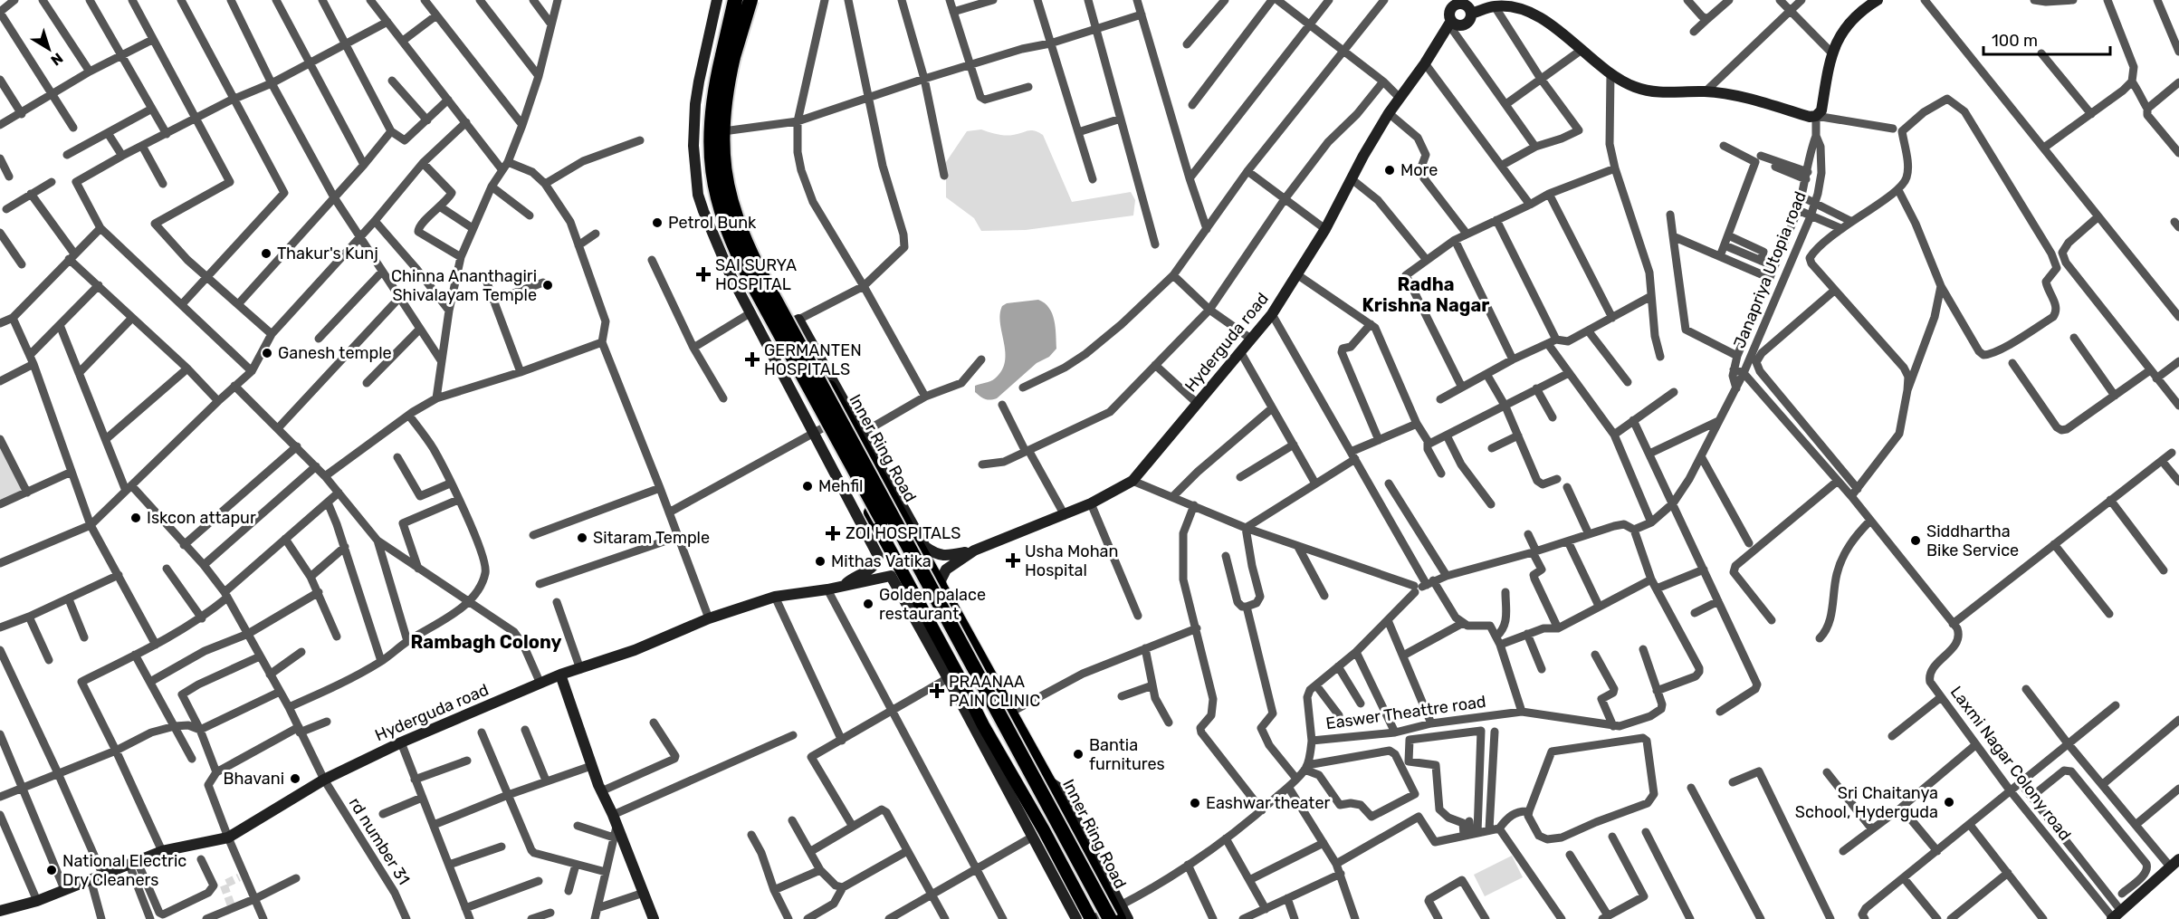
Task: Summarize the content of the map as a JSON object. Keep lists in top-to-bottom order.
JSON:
{
  "streets": {
    "main road": ["Inner Ring Road"],
    "street": [
      "Janapriya Utopia road",
      "Hyderguda road",
      "Easwer Theattre road",
      "Laxmi Nagar Colony road",
      "rd number 31"
    ]
  },
  "crossings": [
    ["Hyderguda road", "Inner Ring Road"],
    ["Hyderguda road", "rd number 31"]
  ],
  "districts": ["Radha Krishna Nagar", "Rambagh Colony"],
  "places": {
    "other": [
      "More",
      "Petrol Bunk",
      "Thakur's Kunj",
      "Chinna Ananthagiri Shivalayam Temple",
      "Ganesh temple",
      "Mehfil",
      "Iskcon attapur",
      "Sitaram Temple",
      "Siddhartha Bike Service",
      "Mithas Vatika",
      "Golden palace restaurant",
      "Bantia furnitures",
      "Bhavani",
      "Sri Chaitanya School, Hyderguda",
      "Eashwar theater",
      "National Electric Dry Cleaners"
    ],
    "health": [
      "SAI SURYA HOSPITAL",
      "GERMANTEN HOSPITALS",
      "ZOI HOSPITALS",
      "Usha Mohan Hospital",
      "PRAANAA PAIN CLINIC"
    ]
  },
  "scale_bar": "100 m",
  "north": "bottom right"
}
